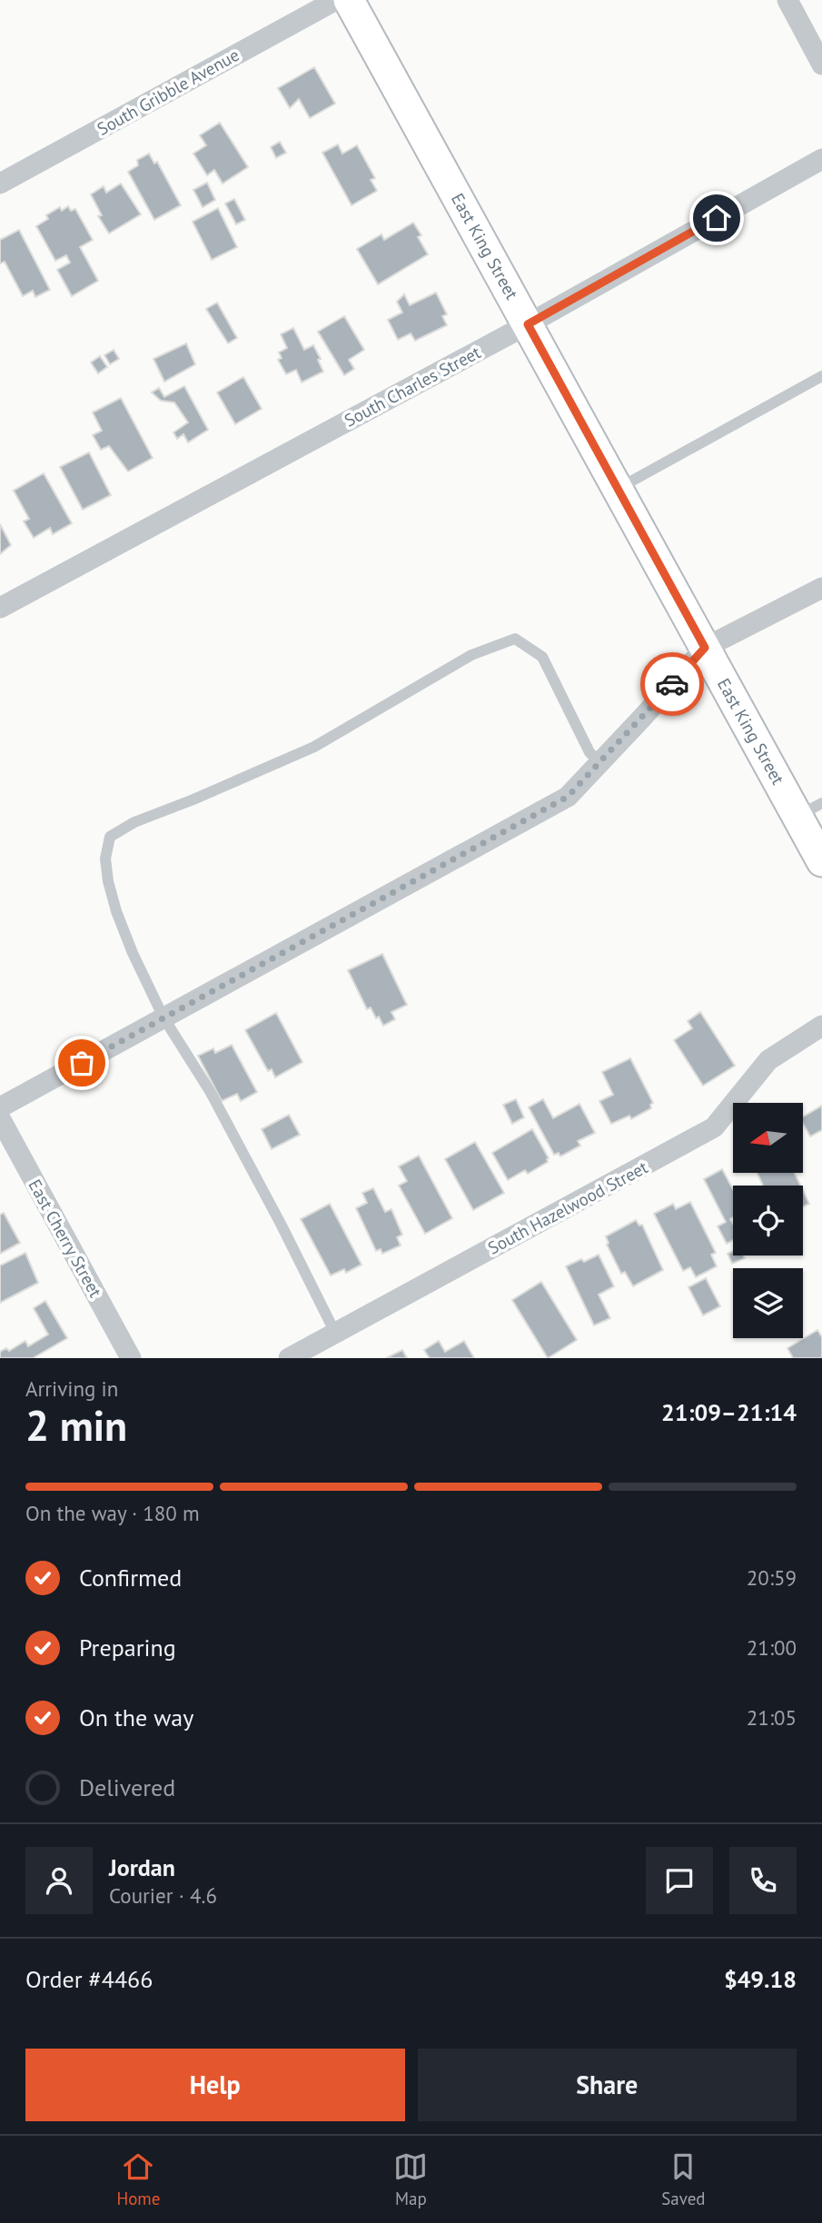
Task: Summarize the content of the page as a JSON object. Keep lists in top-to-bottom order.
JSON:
{
  "streets": {
    "street": [
      "South Gribble Avenue",
      "East King Street",
      "South Charles Street",
      "South Hazelwood Street",
      "East Cherry Street"
    ]
  },
  "crossings": [
    ["East King Street", "South Charles Street"]
  ],
  "north": "left",
  "page": {
    "heading": ["2 min", "Arriving in", "21:09–21:14"],
    "panel": [
      "Jordan",
      "Courier · 4.6",
      "Order #4466",
      "$49.18"
    ],
    "bar": "On the way · 180 m",
    "list": [
      ["Confirmed", "20:59"],
      ["Preparing", "21:00"],
      ["On the way", "21:05"],
      "Delivered"
    ],
    "buttons": ["Help", "Share"],
    "tabs": ["Home", "Map", "Saved"]
  }
}
